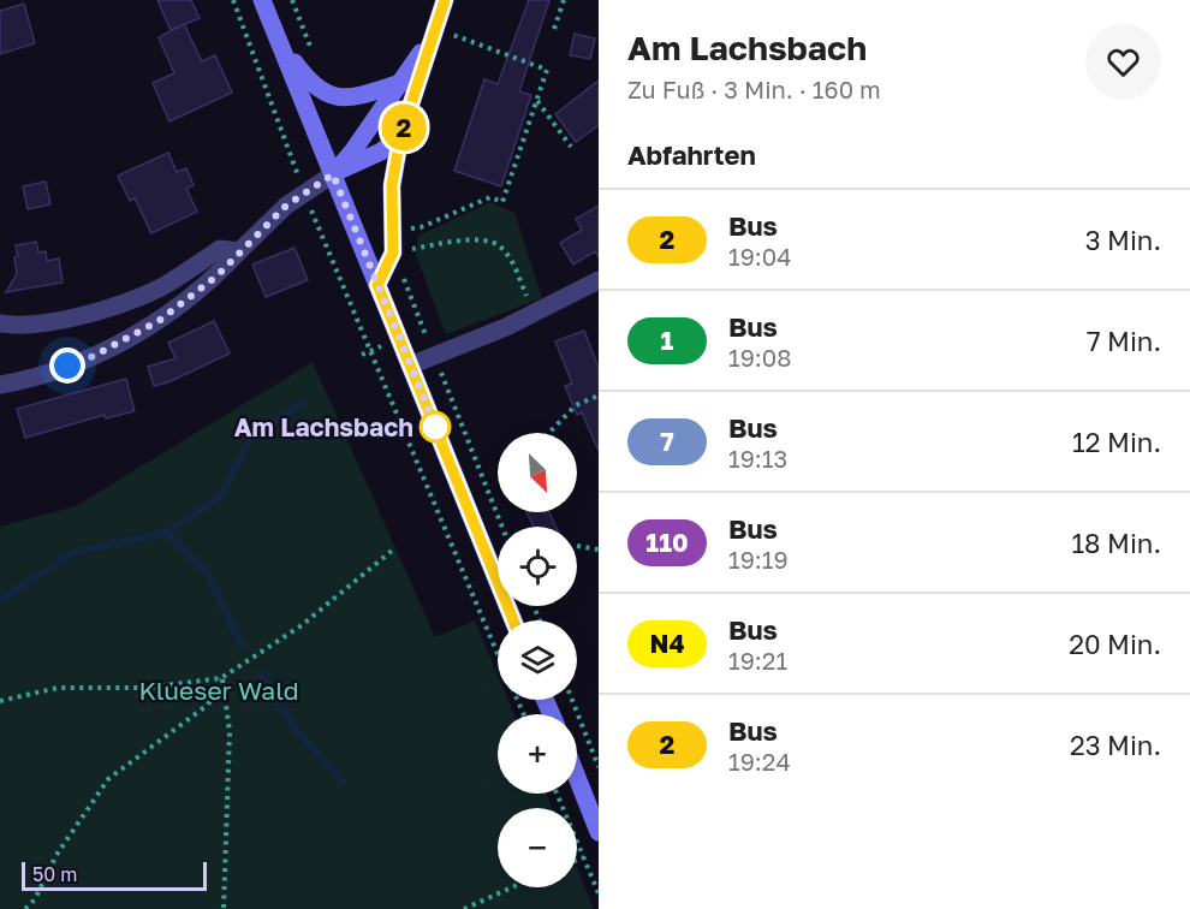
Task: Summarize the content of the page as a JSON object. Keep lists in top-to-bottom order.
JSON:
{
  "parks": ["Klueser Wald"],
  "places": ["Am Lachsbach"],
  "lines": ["bus line 2"],
  "scale_bar": "50 m",
  "north": "bottom right",
  "page": {
    "on_map": "2",
    "heading": [
      ["Am Lachsbach", "Zu Fuß · 3 Min. · 160 m"],
      "Abfahrten"
    ],
    "list": [
      {
        "mark": "2",
        "name": "Bus",
        "note": "19:04",
        "value": "3 Min."
      },
      {
        "mark": "1",
        "name": "Bus",
        "note": "19:08",
        "value": "7 Min."
      },
      {
        "mark": "7",
        "name": "Bus",
        "note": "19:13",
        "value": "12 Min."
      },
      {
        "mark": "110",
        "name": "Bus",
        "note": "19:19",
        "value": "18 Min."
      },
      {
        "mark": "N4",
        "name": "Bus",
        "note": "19:21",
        "value": "20 Min."
      },
      {
        "mark": "2",
        "name": "Bus",
        "note": "19:24",
        "value": "23 Min."
      }
    ],
    "map_buttons": ["+", "−"],
    "scale": "50 m"
  }
}
